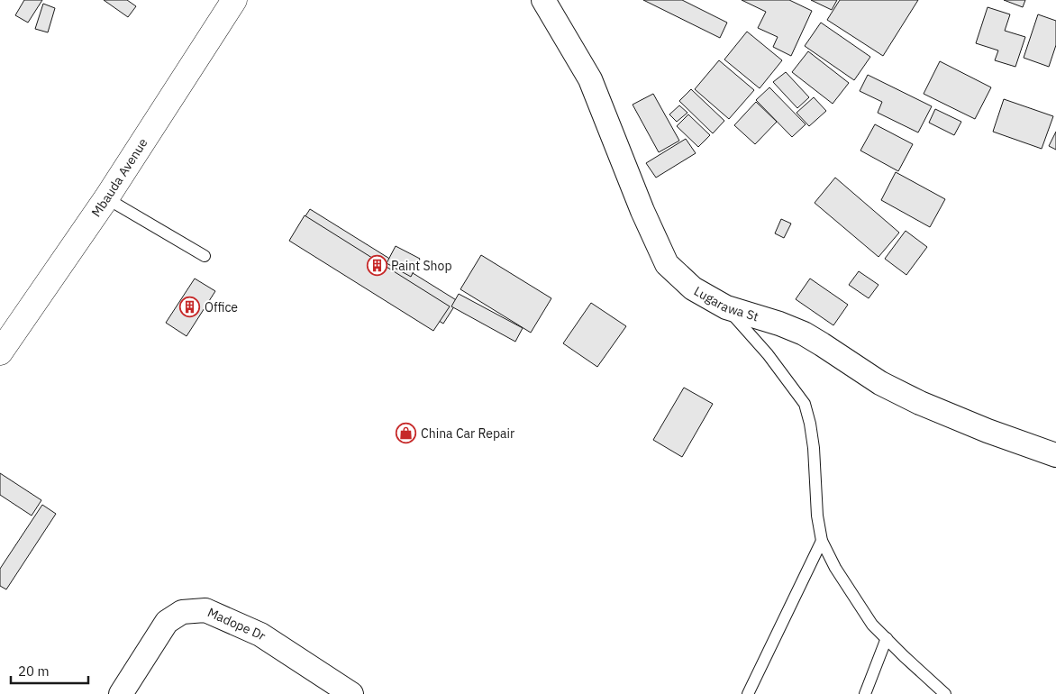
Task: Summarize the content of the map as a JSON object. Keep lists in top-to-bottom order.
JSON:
{
  "streets": {
    "street": ["Mbauda Avenue", "Lugarawa St", "Madope Dr"]
  },
  "places": {
    "building": ["Paint Shop", "Office"],
    "shop": ["China Car Repair"]
  },
  "scale_bar": "20 m"
}
